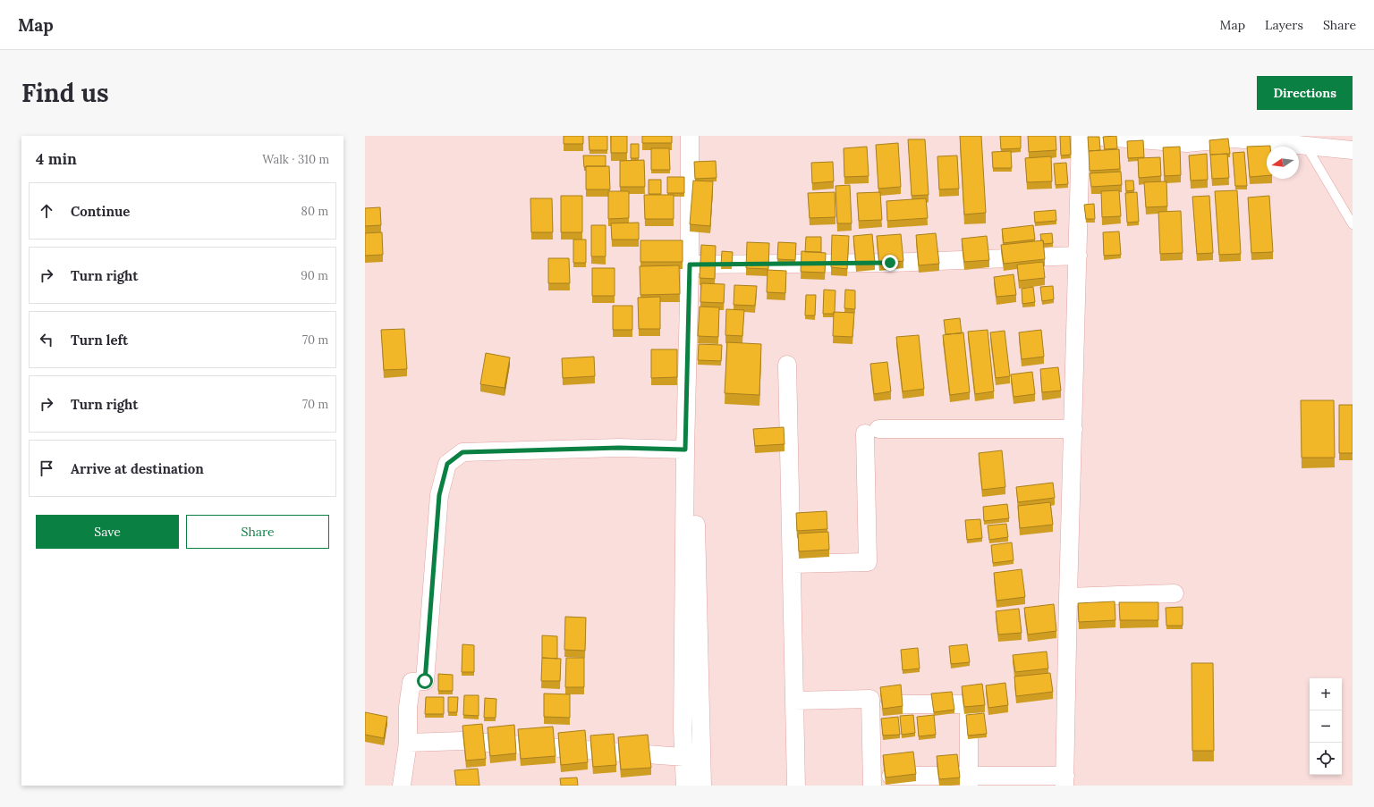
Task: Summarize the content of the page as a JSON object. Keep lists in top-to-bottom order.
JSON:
{
  "north": "left",
  "page": {
    "header": "Map",
    "nav": ["Map", "Layers", "Share"],
    "buttons": [
      "Directions",
      ["Save", "Share"]
    ],
    "title": "Find us",
    "heading": ["4 min", "Walk · 310 m"],
    "list": [
      ["Continue", "80 m"],
      ["Turn right", "90 m"],
      ["Turn left", "70 m"],
      ["Turn right", "70 m"],
      "Arrive at destination"
    ],
    "map_buttons": ["+", "−"]
  }
}
